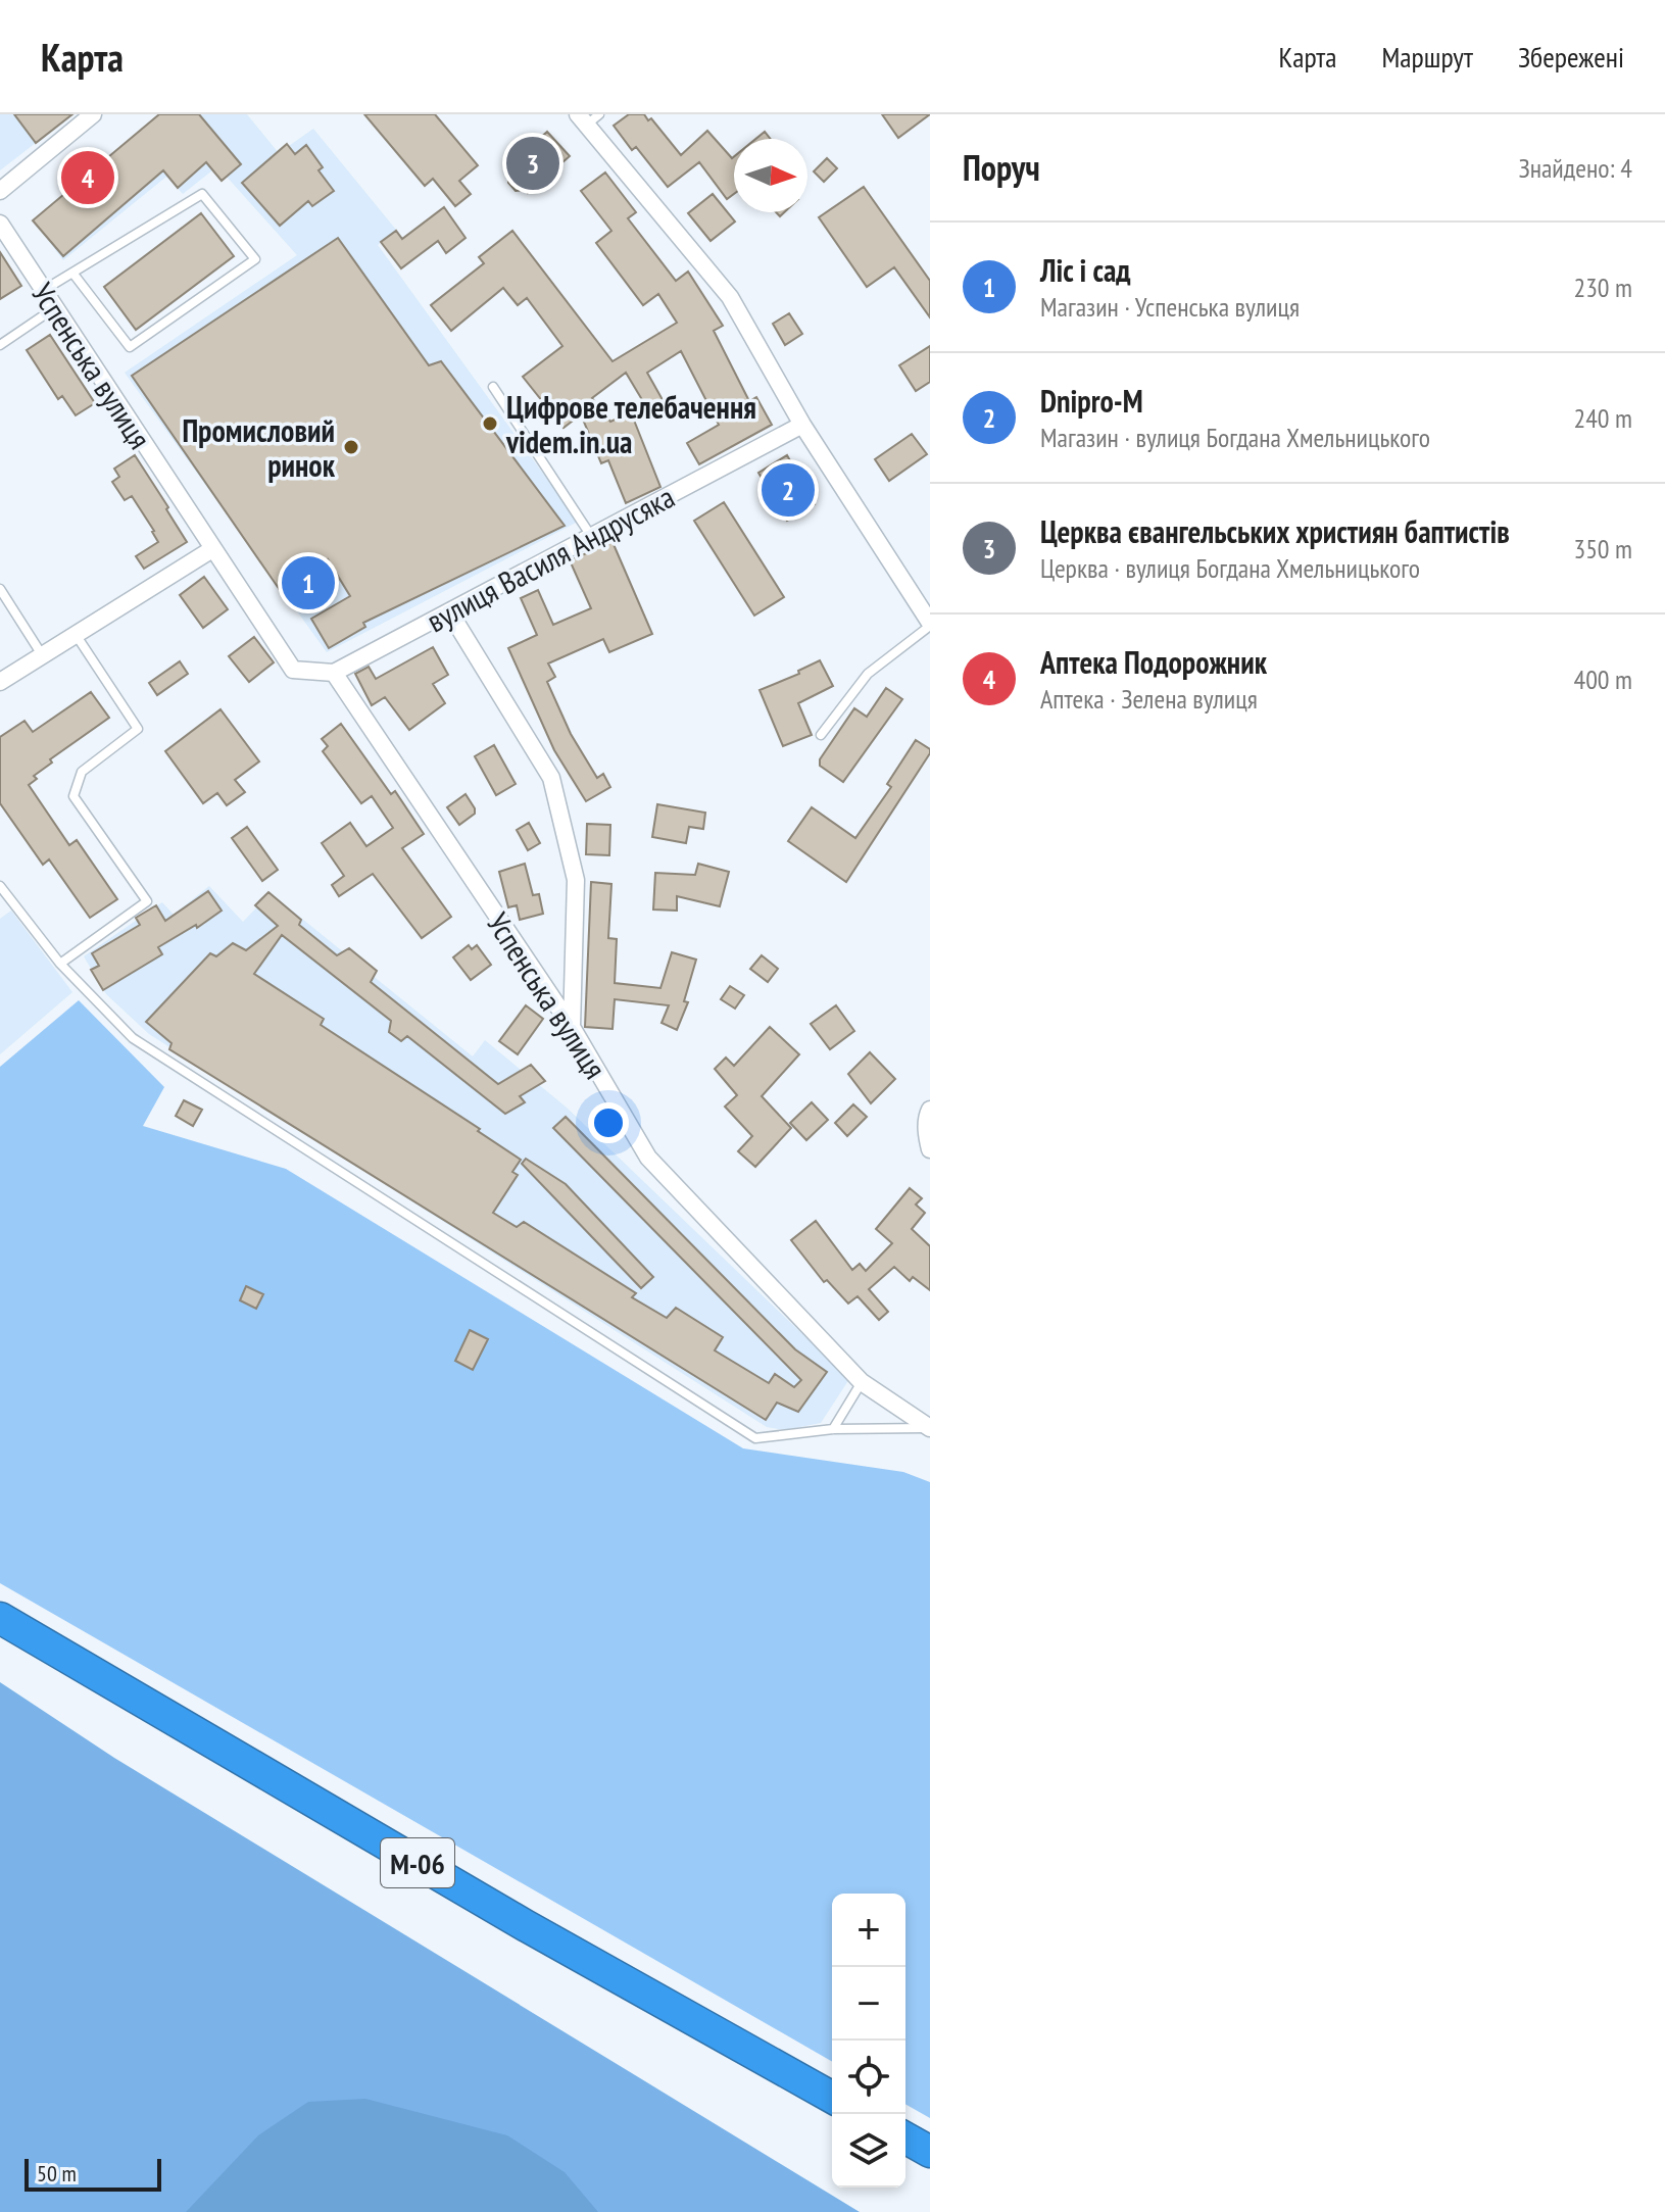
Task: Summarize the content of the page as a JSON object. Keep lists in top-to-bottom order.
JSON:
{
  "streets": {
    "highway": ["М-06"],
    "street": ["Успенська вулиця", "вулиця Василя Андрусяка"]
  },
  "crossings": [
    ["Успенська вулиця", "вулиця Василя Андрусяка"]
  ],
  "places": ["Цифрове телебачення videm.in.ua", "Промисловий ринок"],
  "scale_bar": "50 m",
  "north": "right",
  "page": {
    "header": "Карта",
    "nav": ["Карта", "Маршрут", "Збережені"],
    "heading": ["Поруч", "Знайдено: 4"],
    "pins": [
      "3",
      "4",
      "2",
      "1"
    ],
    "list": [
      {
        "mark": "1",
        "name": "Ліс і сад",
        "note": "Магазин · Успенська вулиця",
        "value": "230 m"
      },
      {
        "mark": "2",
        "name": "Dnipro-M",
        "note": "Магазин · вулиця Богдана Хмельницького",
        "value": "240 m"
      },
      {
        "mark": "3",
        "name": "Церква євангельських християн баптистів",
        "note": "Церква · вулиця Богдана Хмельницького",
        "value": "350 m"
      },
      {
        "mark": "4",
        "name": "Аптека Подорожник",
        "note": "Аптека · Зелена вулиця",
        "value": "400 m"
      }
    ],
    "map_buttons": ["+", "−"],
    "scale": "50 m"
  }
}
